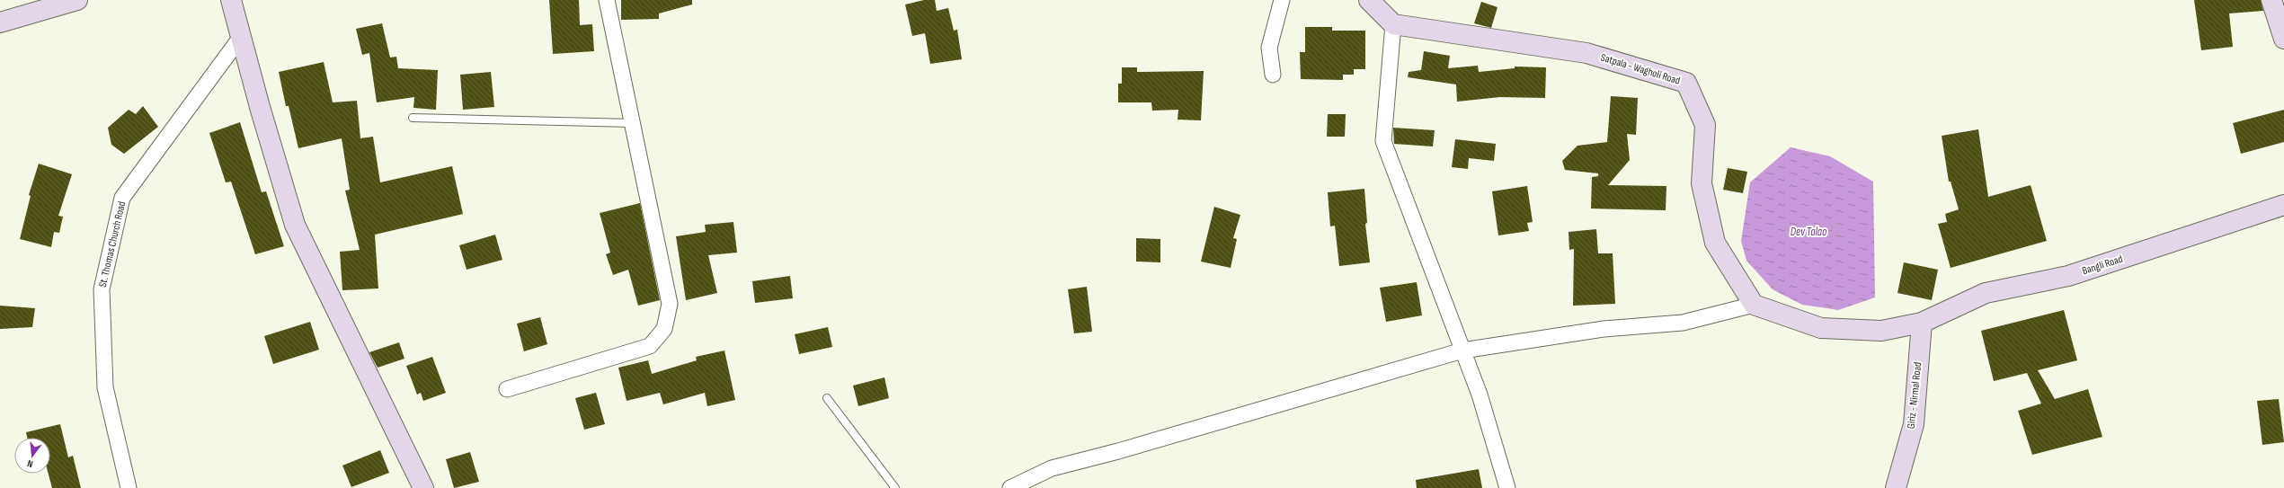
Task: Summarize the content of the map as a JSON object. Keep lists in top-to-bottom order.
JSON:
{
  "streets": {
    "main road": ["Satpala - Wagholi Road", "Bangli Road", "Giriz - Nirmal Road"],
    "street": ["St. Thomas Church Road"]
  },
  "crossings": [
    ["Bangli Road", "Giriz - Nirmal Road"]
  ],
  "water": ["Dev Talao"],
  "north": "bottom"
}
